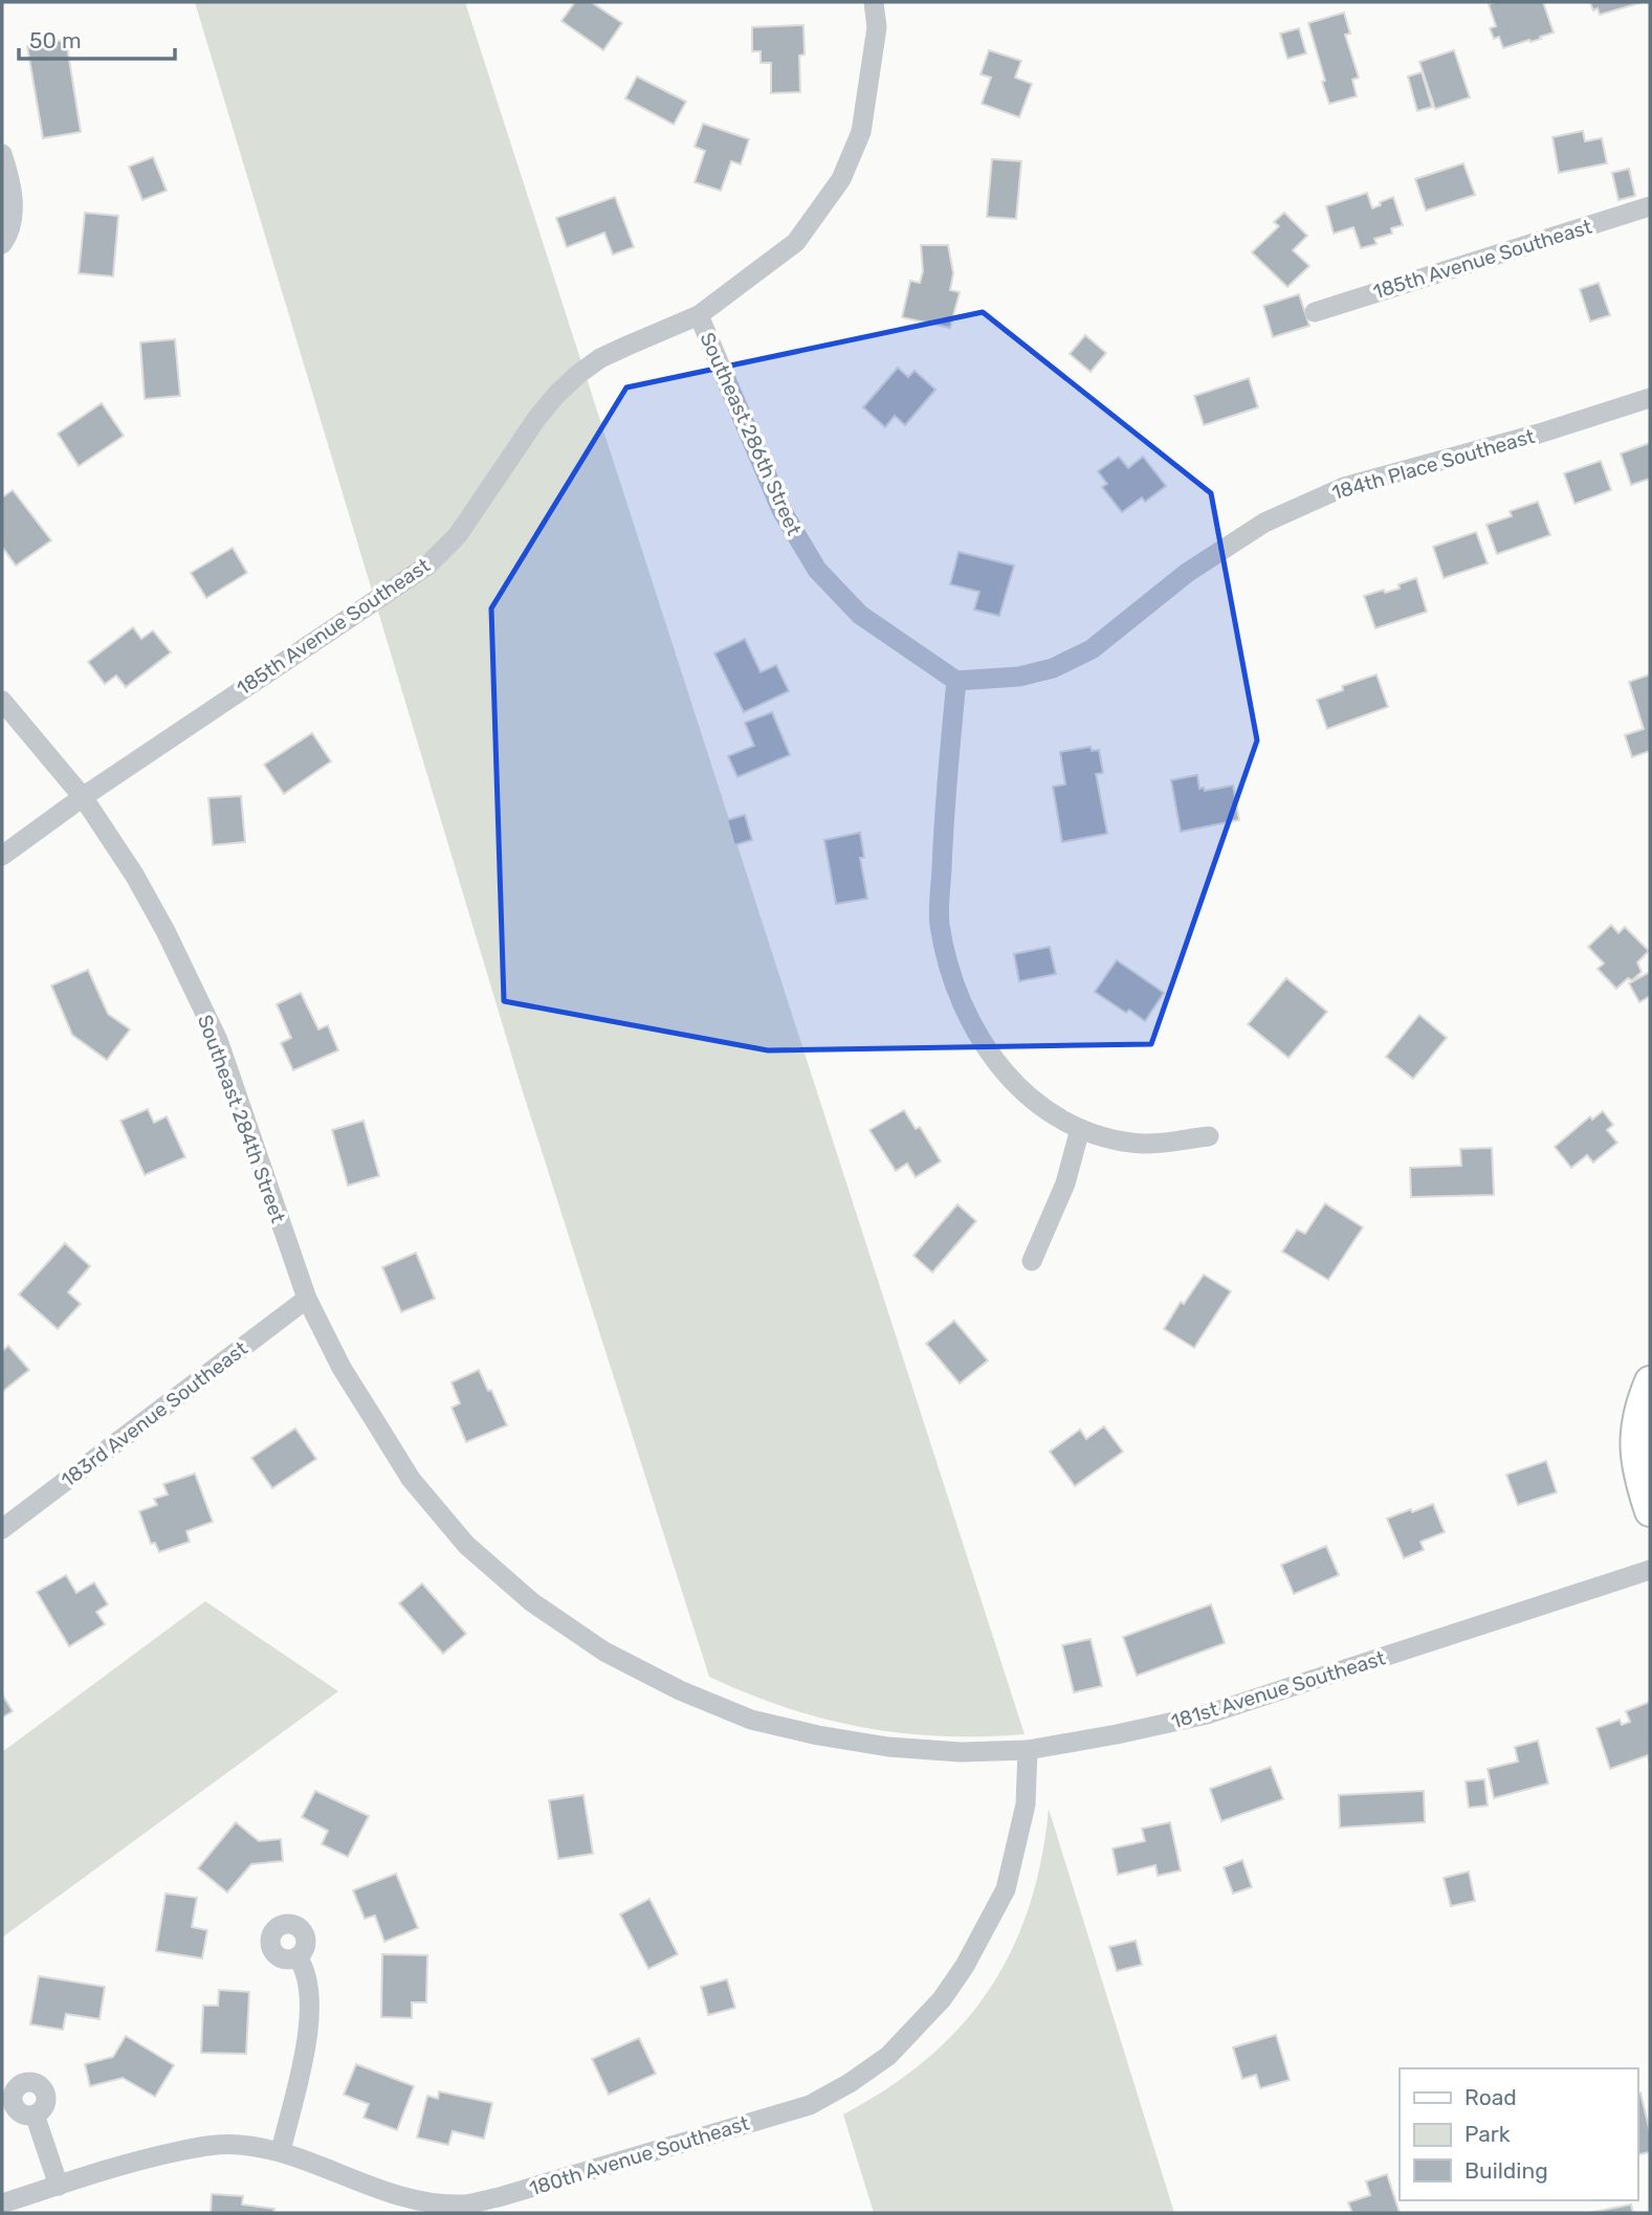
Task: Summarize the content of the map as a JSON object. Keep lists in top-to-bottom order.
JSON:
{
  "streets": {
    "street": [
      "185th Avenue Southeast",
      "Southeast 286th Street",
      "184th Place Southeast",
      "Southeast 284th Street",
      "183rd Avenue Southeast",
      "181st Avenue Southeast",
      "180th Avenue Southeast"
    ]
  },
  "crossings": [
    ["185th Avenue Southeast", "Southeast 286th Street"],
    ["185th Avenue Southeast", "Southeast 284th Street"],
    ["Southeast 286th Street", "184th Place Southeast"],
    ["Southeast 284th Street", "183rd Avenue Southeast"],
    ["Southeast 284th Street", "181st Avenue Southeast"],
    ["181st Avenue Southeast", "180th Avenue Southeast"]
  ],
  "legend": ["Road", "Park", "Building"],
  "scale_bar": "50 m"
}
